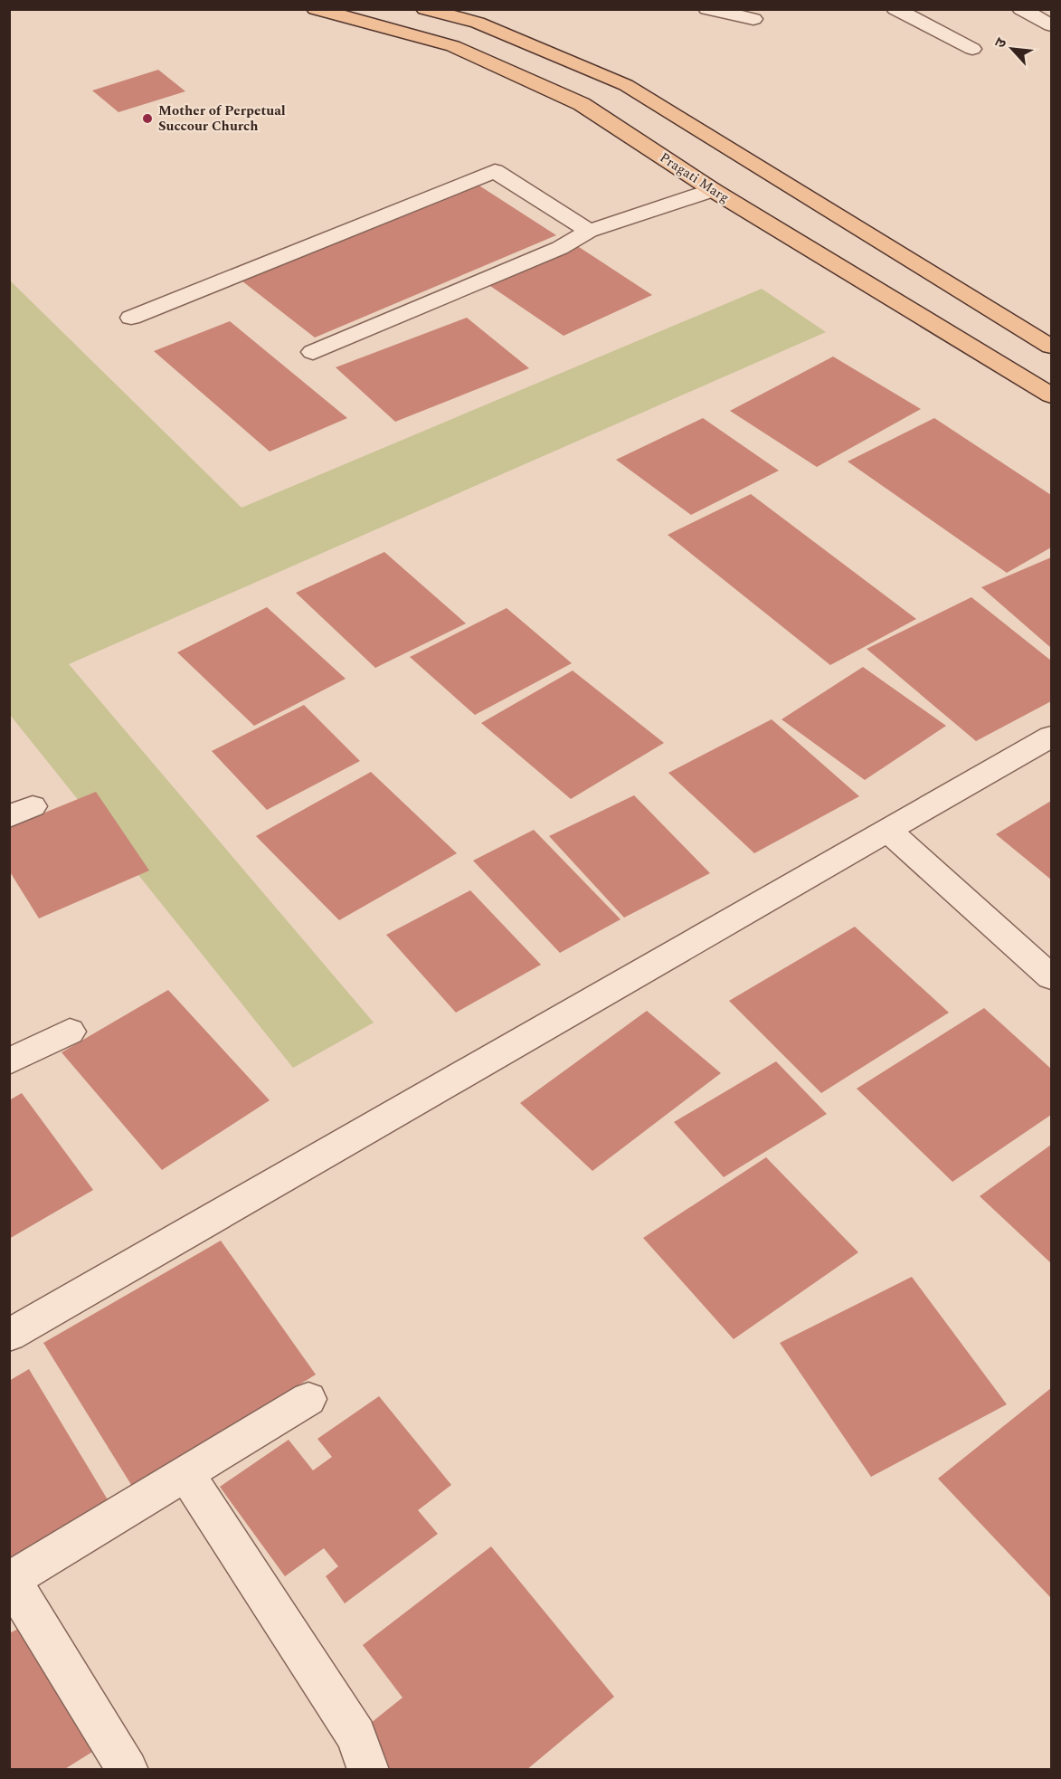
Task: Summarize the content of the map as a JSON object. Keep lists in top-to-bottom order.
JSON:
{
  "streets": {
    "main road": ["Pragati Marg"]
  },
  "places": ["Mother of Perpetual Succour Church"],
  "north": "top left"
}
